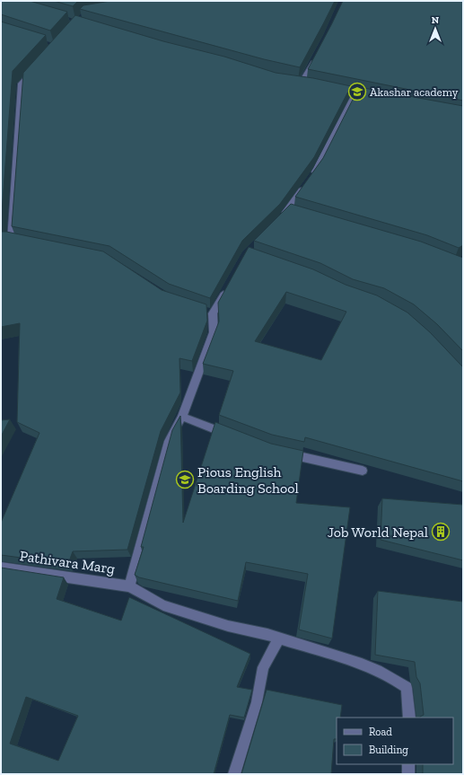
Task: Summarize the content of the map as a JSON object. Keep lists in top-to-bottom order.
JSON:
{
  "streets": {
    "street": ["Pathivara Marg"]
  },
  "places": {
    "school or university": ["Akashar academy", "Pious English Boarding School"],
    "building": ["Job World Nepal"]
  },
  "legend": ["Road", "Building"],
  "north": "top"
}
